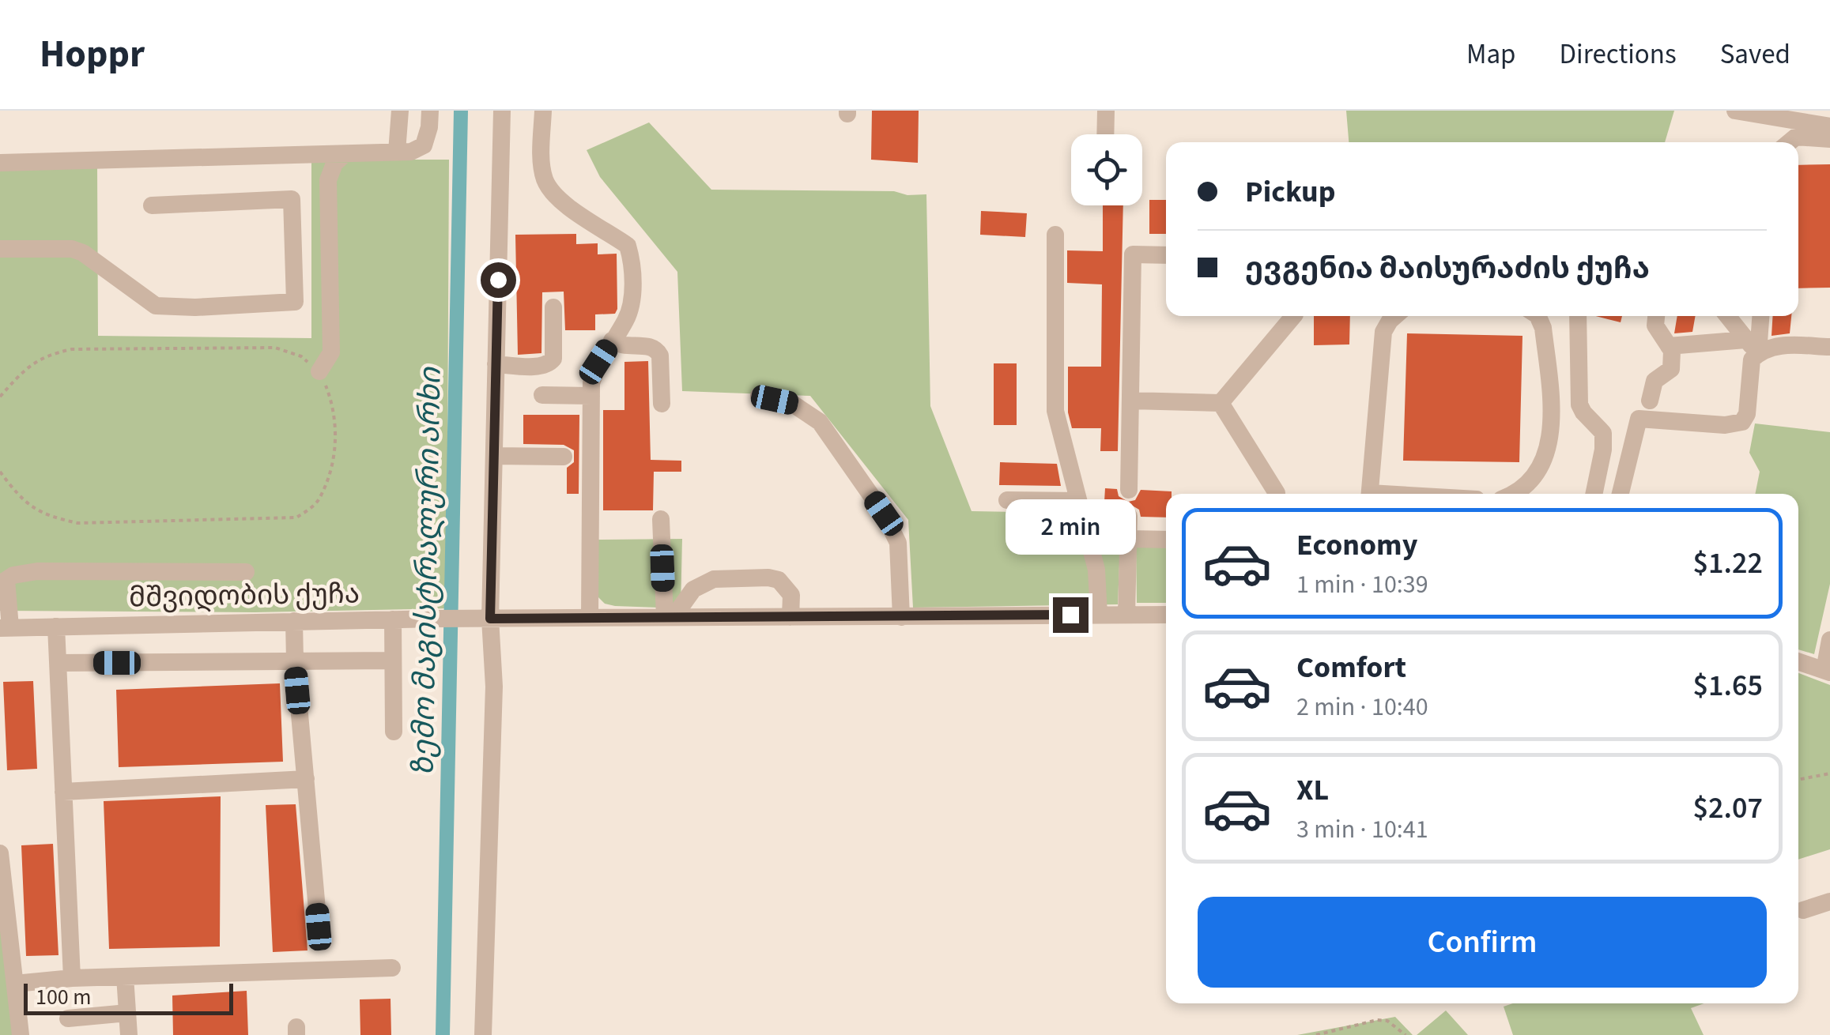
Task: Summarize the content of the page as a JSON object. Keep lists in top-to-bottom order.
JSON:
{
  "streets": {
    "street": ["მშვიდობის ქუჩა"]
  },
  "water": ["ზემო მაგისტრალური არხი"],
  "scale_bar": "100 m",
  "page": {
    "header": "Hoppr",
    "nav": ["Map", "Directions", "Saved"],
    "banner": ["Pickup", "ევგენია მაისურაძის ქუჩა"],
    "bubble": "2 min",
    "list": [
      {
        "name": "Economy",
        "note": "1 min · 10:39",
        "value": "$1.22"
      },
      {
        "name": "Comfort",
        "note": "2 min · 10:40",
        "value": "$1.65"
      },
      {
        "name": "XL",
        "note": "3 min · 10:41",
        "value": "$2.07"
      }
    ],
    "buttons": "Confirm",
    "scale": "100 m"
  }
}
